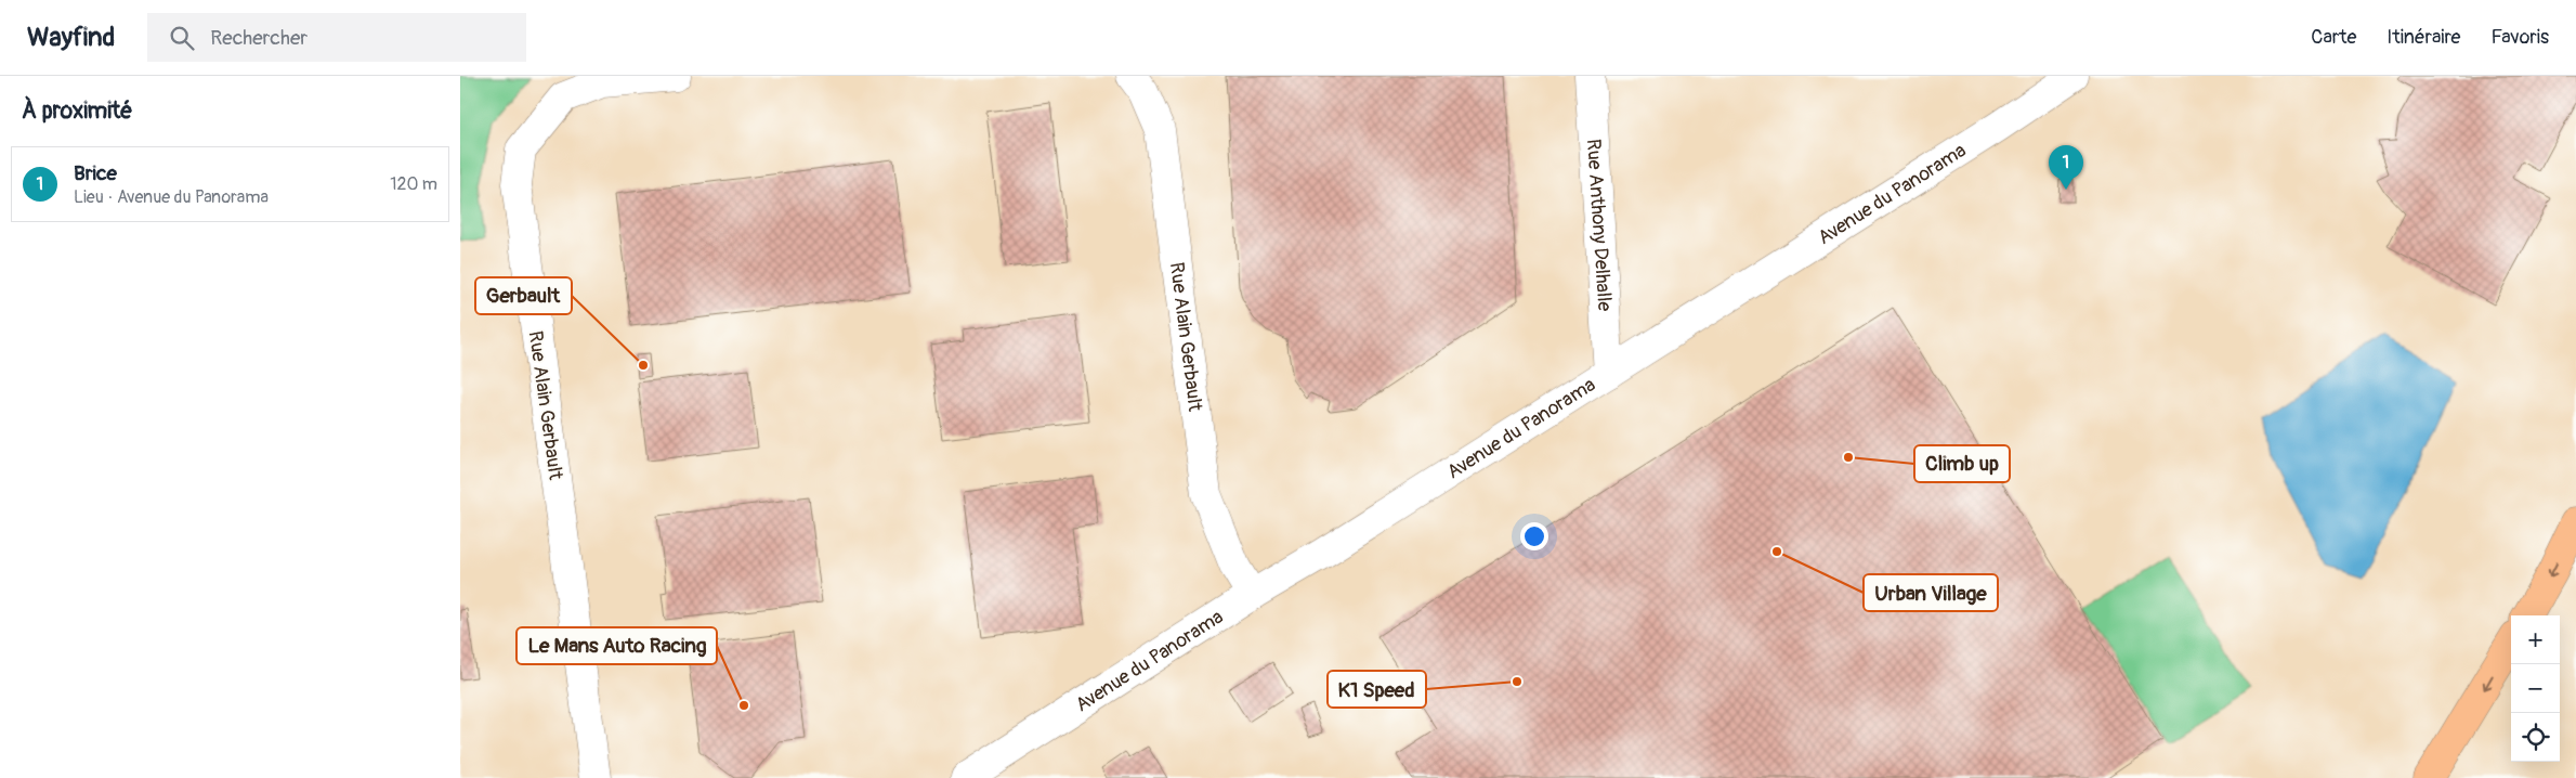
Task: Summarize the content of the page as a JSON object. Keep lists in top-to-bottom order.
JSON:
{
  "streets": {
    "street": ["Avenue du Panorama", "Rue Anthony Delhalle", "Rue Alain Gerbault"]
  },
  "crossings": [
    ["Avenue du Panorama", "Rue Anthony Delhalle"],
    ["Avenue du Panorama", "Rue Alain Gerbault"]
  ],
  "places": [
    "Gerbault",
    "Climb up",
    "Urban Village",
    "K1 Speed",
    "Le Mans Auto Racing"
  ],
  "page": {
    "header": "Wayfind",
    "search": "Rechercher",
    "nav": ["Carte", "Itinéraire", "Favoris"],
    "heading": "À proximité",
    "pins": "1",
    "list": [
      {
        "mark": "1",
        "name": "Brice",
        "note": "Lieu · Avenue du Panorama",
        "value": "120 m"
      }
    ],
    "map_buttons": ["+", "−"]
  }
}
